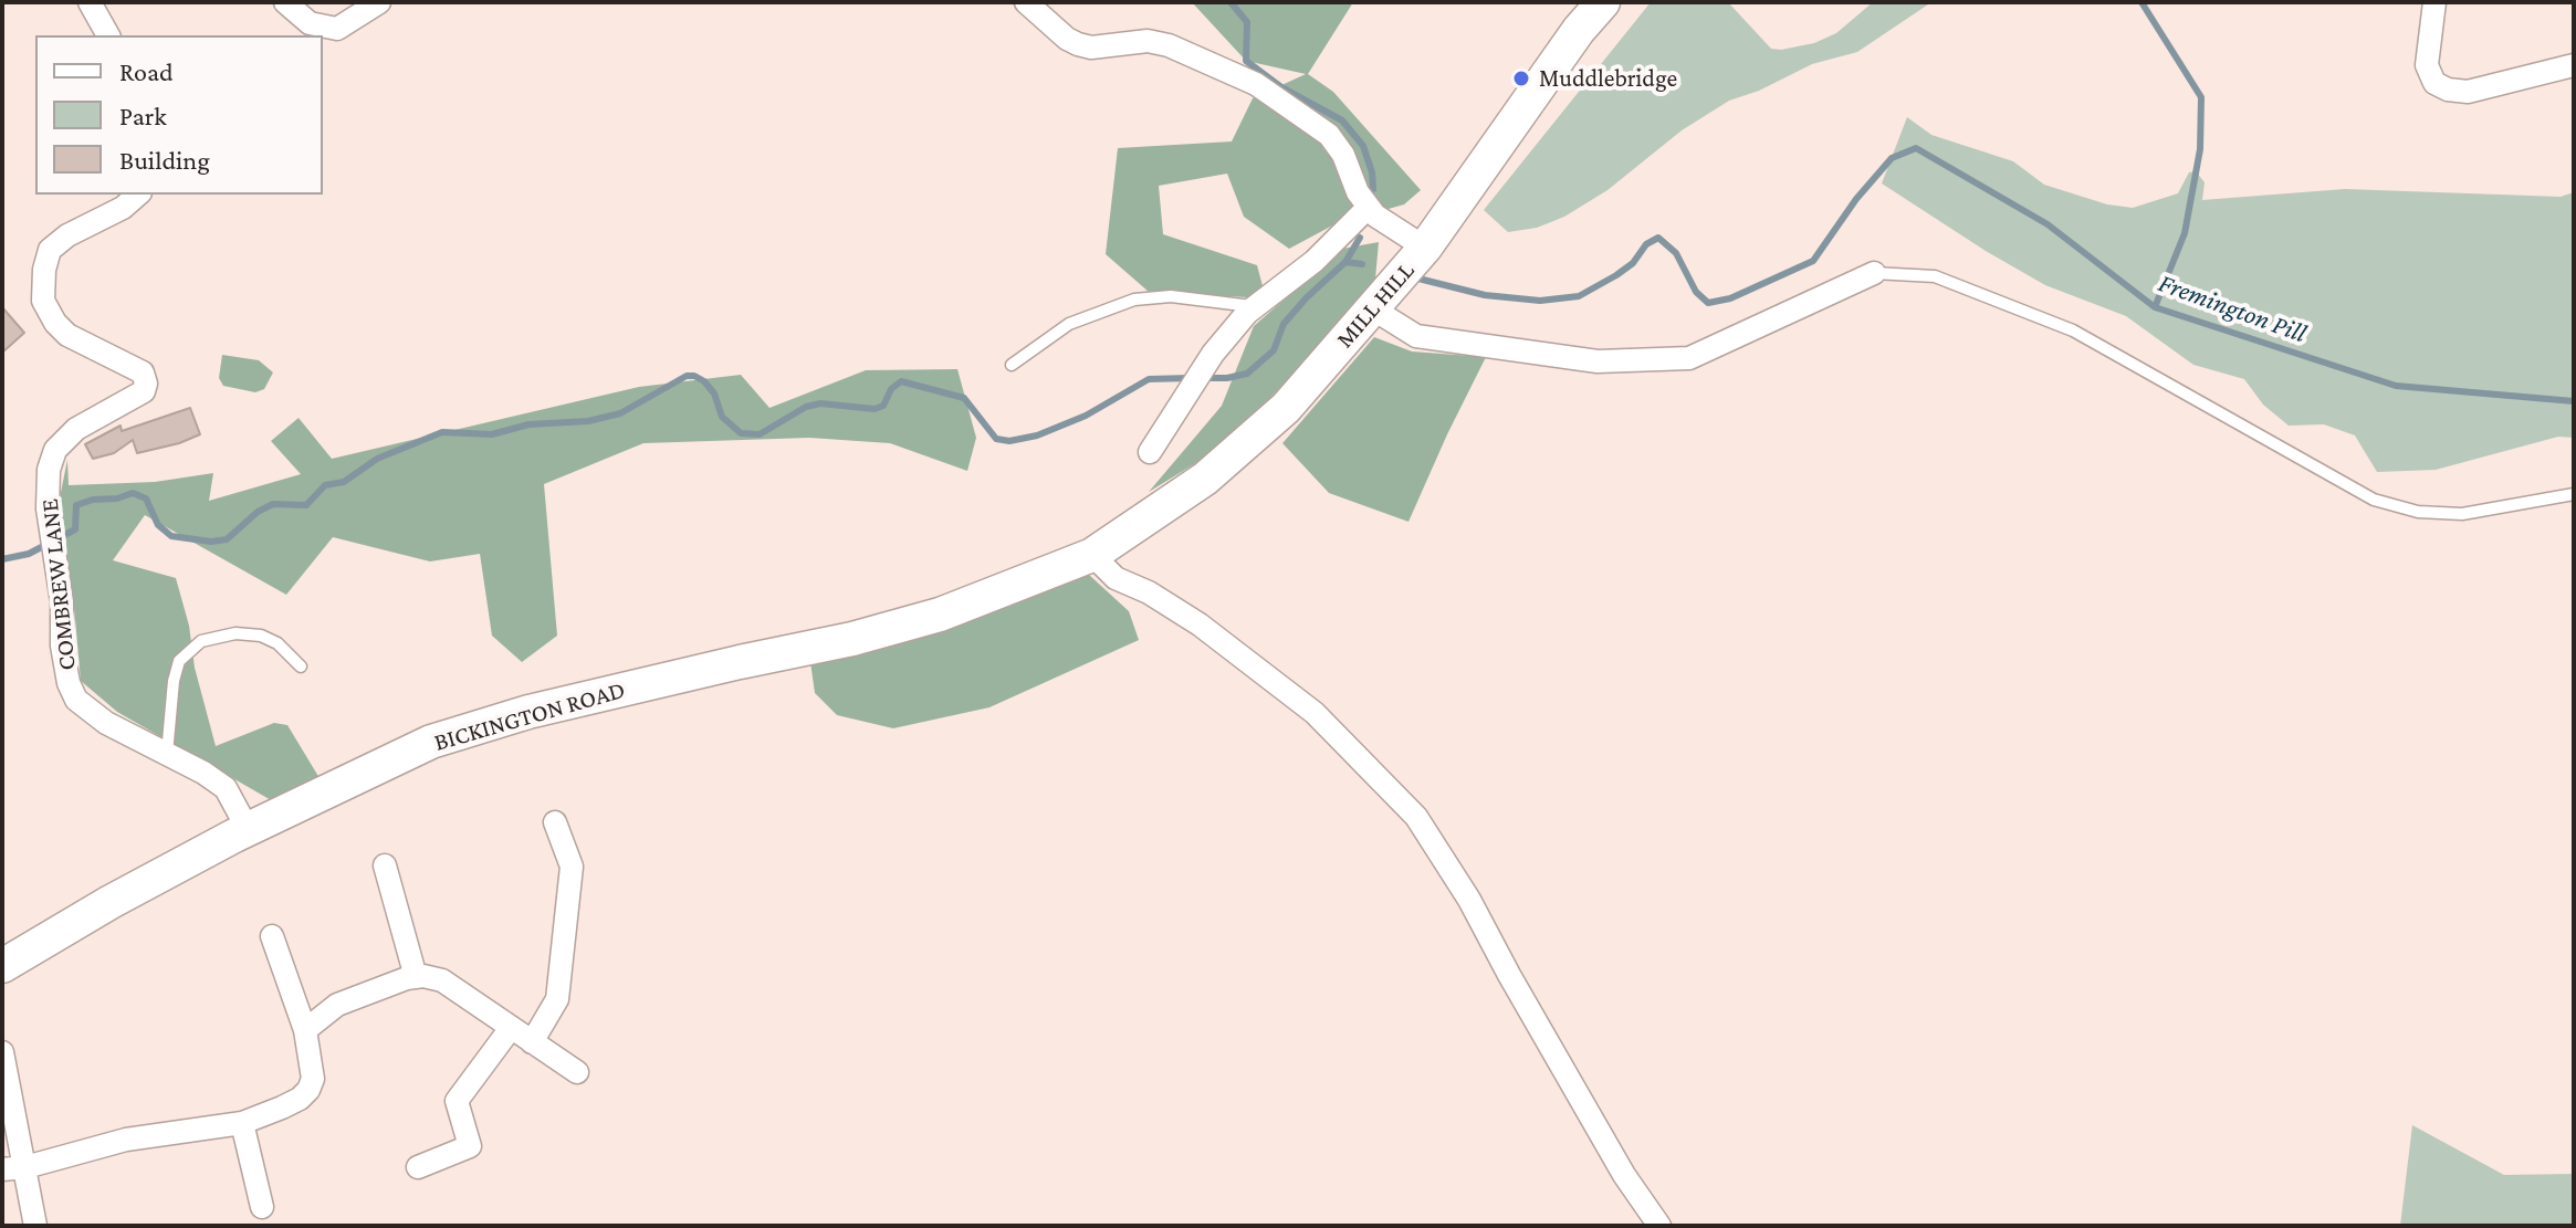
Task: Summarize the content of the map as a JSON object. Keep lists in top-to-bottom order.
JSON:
{
  "streets": {
    "main road": ["MILL HILL", "BICKINGTON ROAD"],
    "street": ["COMBREW LANE"]
  },
  "crossings": [
    ["MILL HILL", "BICKINGTON ROAD"],
    ["COMBREW LANE", "BICKINGTON ROAD"]
  ],
  "water": ["Fremington Pill"],
  "places": ["Muddlebridge"],
  "legend": ["Road", "Park", "Building"]
}
